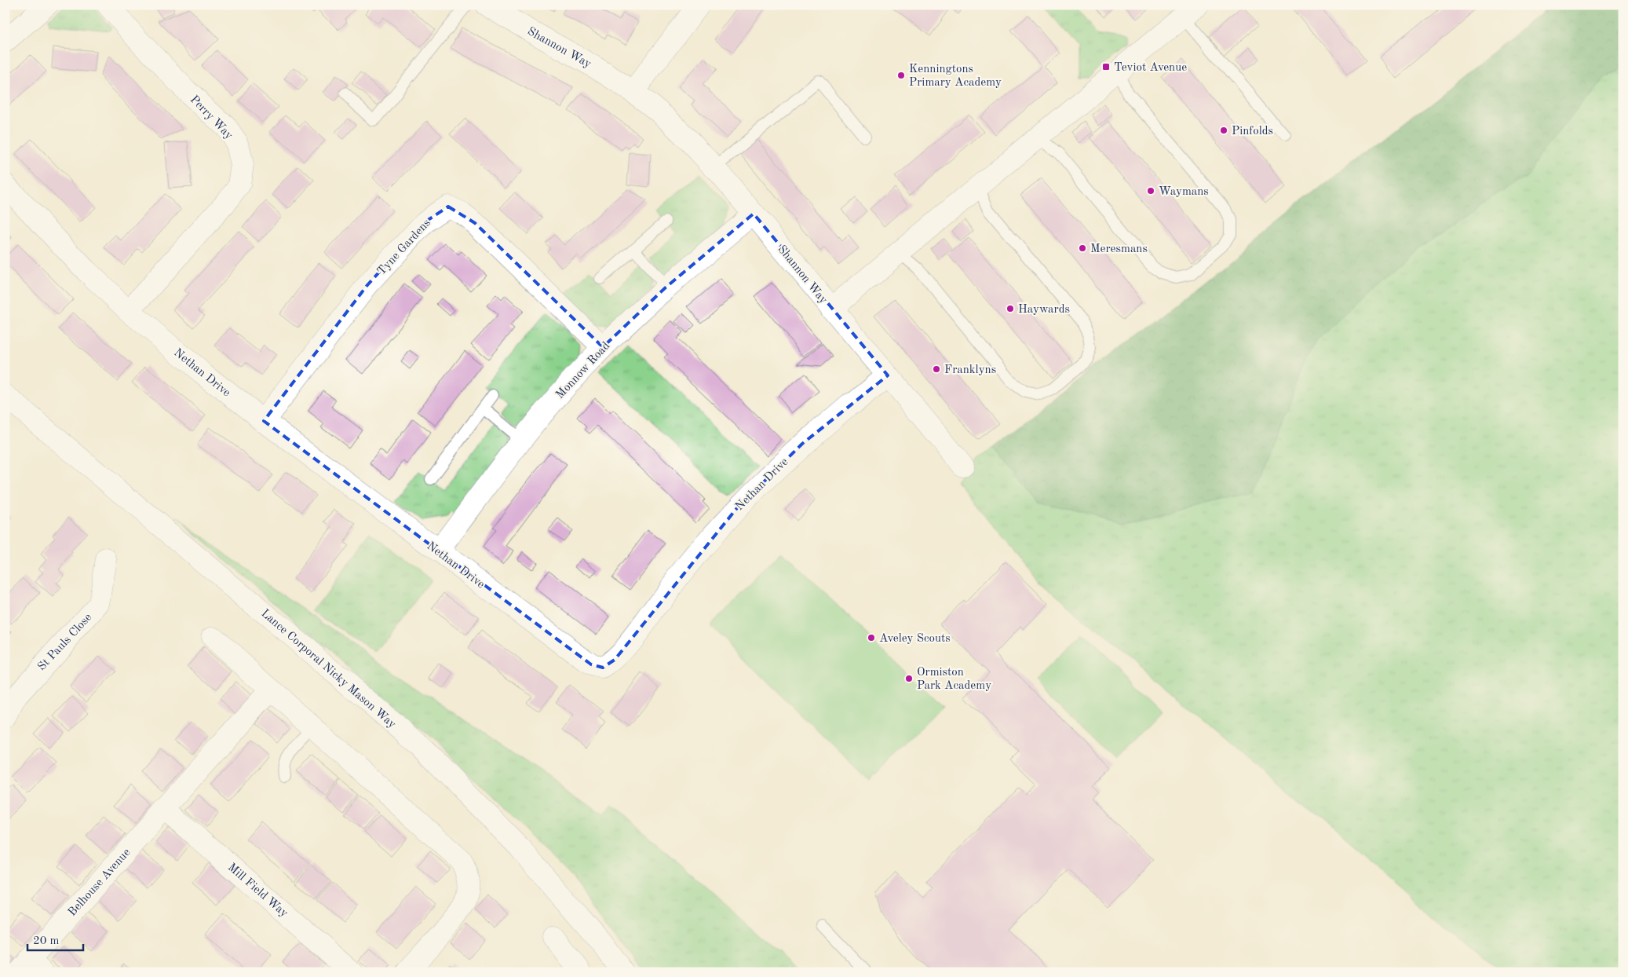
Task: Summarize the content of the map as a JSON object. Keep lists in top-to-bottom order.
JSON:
{
  "streets": {
    "street": [
      "Shannon Way",
      "Perry Way",
      "Tyne Gardens",
      "Monnow Road",
      "Nethan Drive",
      "St Pauls Close",
      "Lance Corporal Nicky Mason Way",
      "Belhouse Avenue",
      "Mill Field Way"
    ]
  },
  "crossings": [
    ["Shannon Way", "Monnow Road"],
    ["Shannon Way", "Nethan Drive"],
    ["Perry Way", "Nethan Drive"],
    ["Tyne Gardens", "Monnow Road"],
    ["Tyne Gardens", "Nethan Drive"],
    ["Monnow Road", "Nethan Drive"],
    ["Belhouse Avenue", "Mill Field Way"]
  ],
  "places": {
    "transit": ["Teviot Avenue"],
    "other": [
      "Kenningtons Primary Academy",
      "Pinfolds",
      "Waymans",
      "Meresmans",
      "Haywards",
      "Franklyns",
      "Aveley Scouts",
      "Ormiston Park Academy"
    ]
  },
  "scale_bar": "20 m"
}
